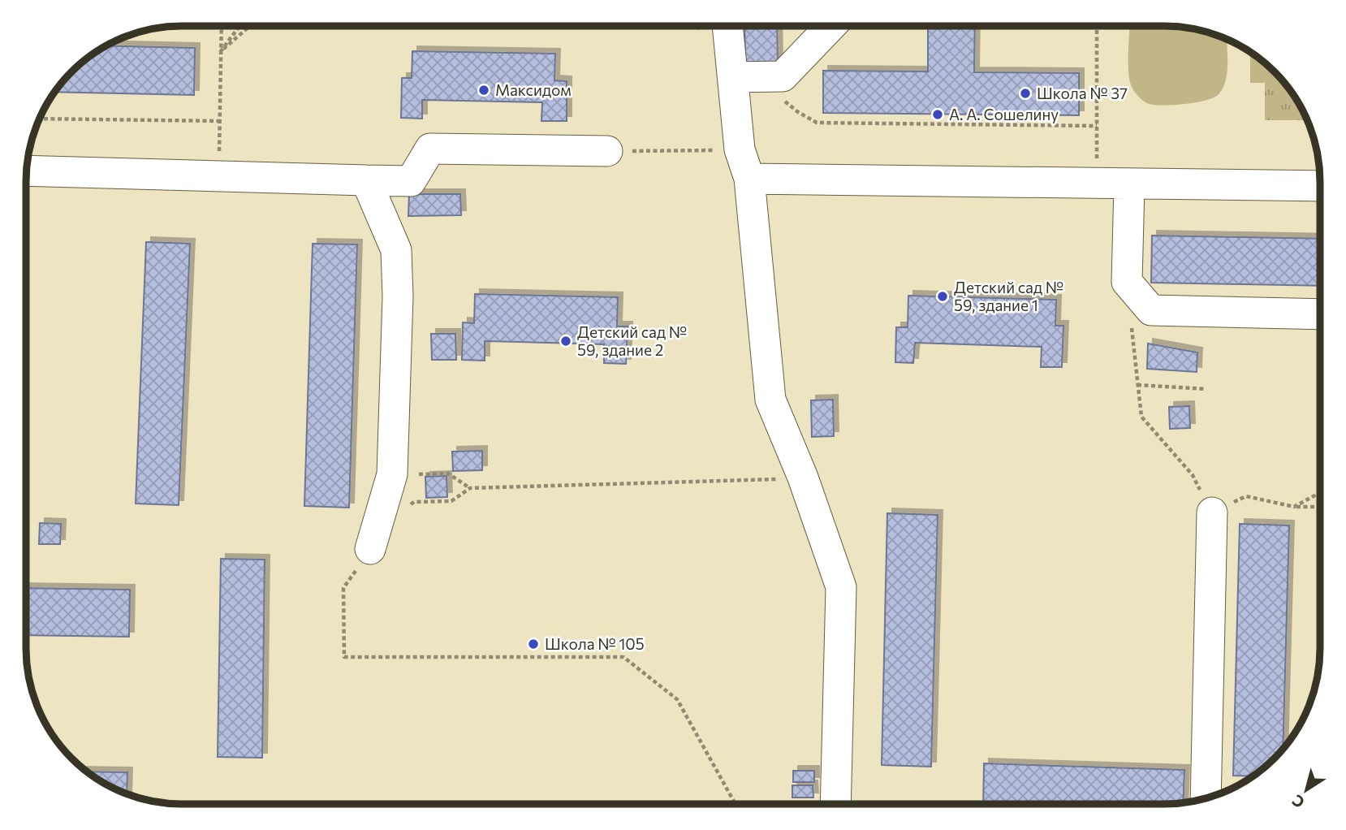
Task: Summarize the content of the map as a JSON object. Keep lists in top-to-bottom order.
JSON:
{
  "places": [
    "Максидом",
    "Школа № 37",
    "А. А. Сошелину",
    "Детский сад № 59, здание 1",
    "Детский сад № 59, здание 2",
    "Школа № 105"
  ],
  "north": "bottom left"
}
